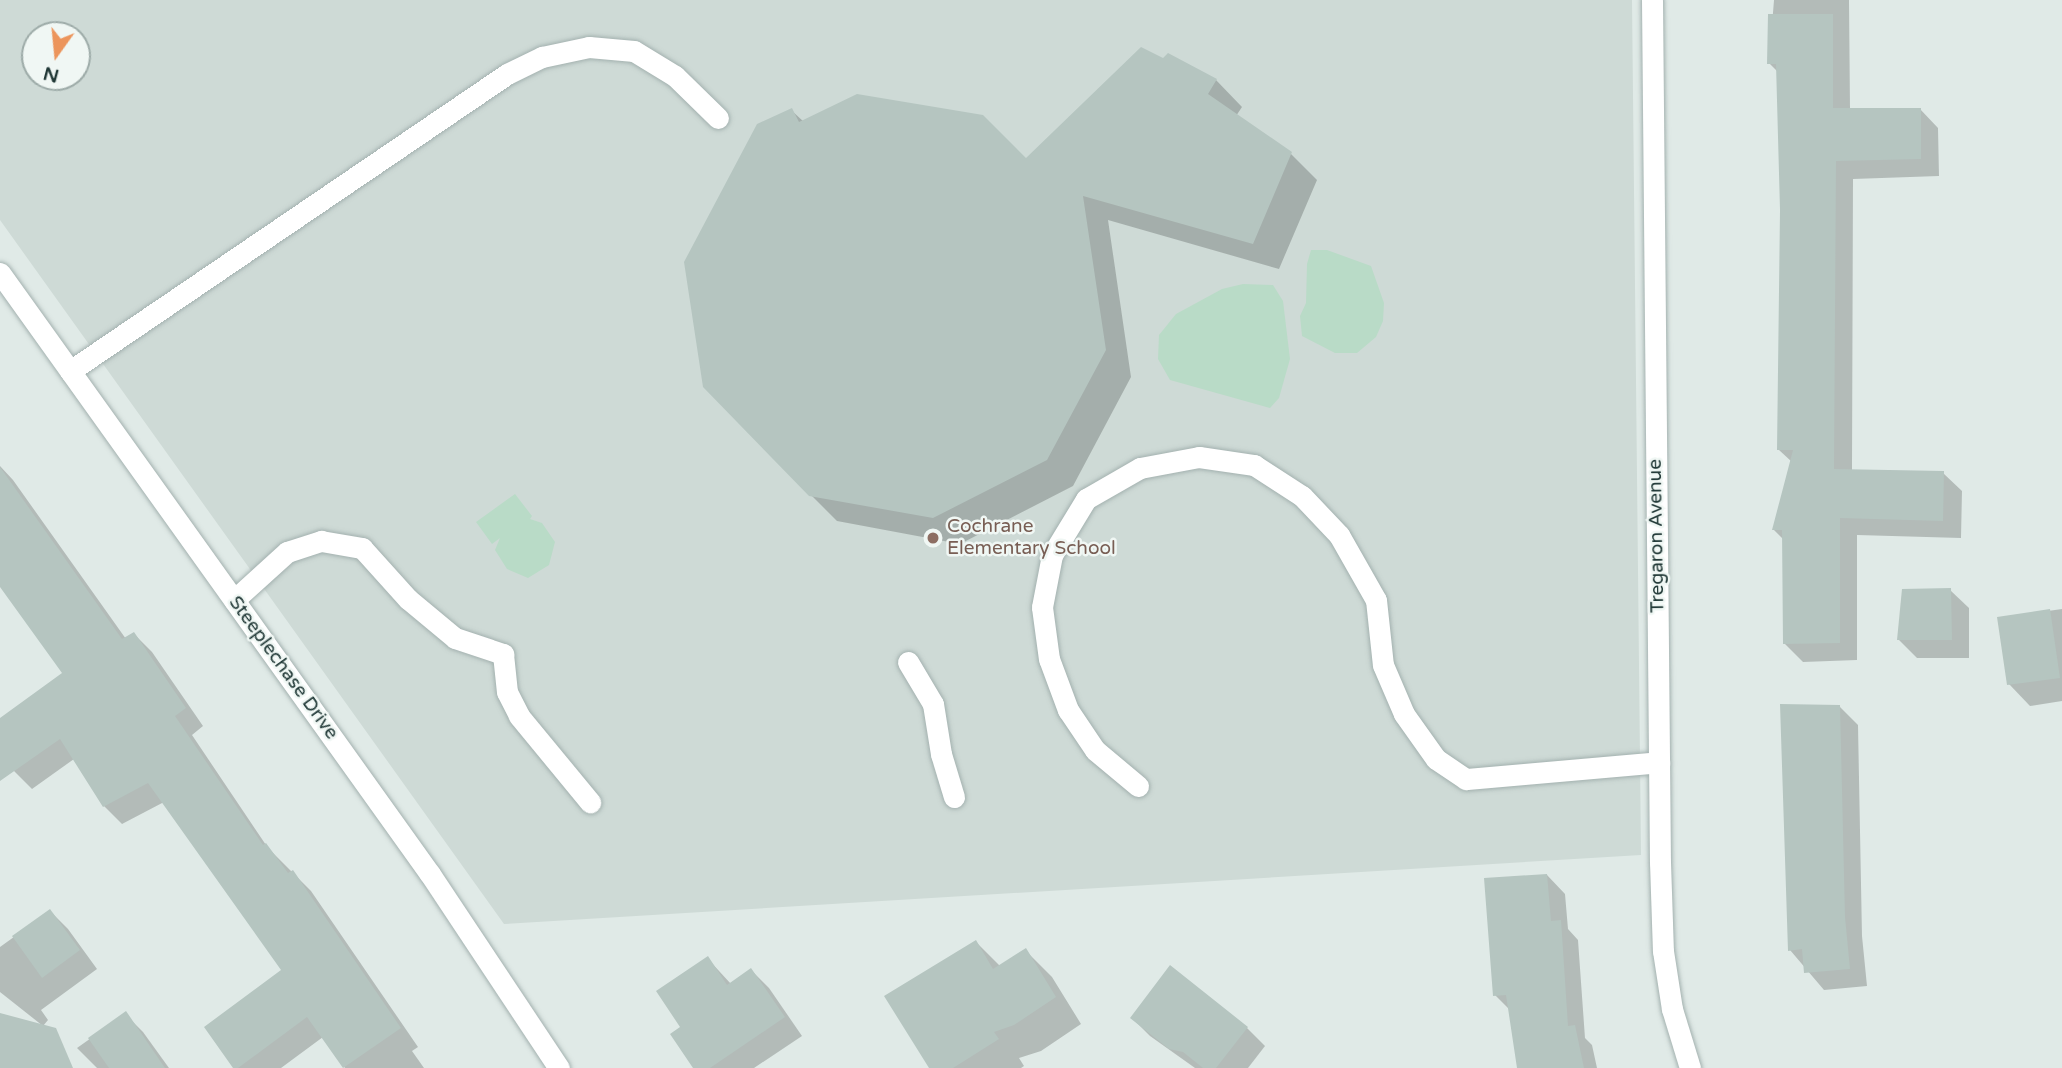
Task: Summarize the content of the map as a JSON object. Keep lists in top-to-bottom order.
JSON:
{
  "streets": {
    "street": ["Tregaron Avenue", "Steeplechase Drive"]
  },
  "places": ["Cochrane Elementary School"],
  "north": "bottom"
}
